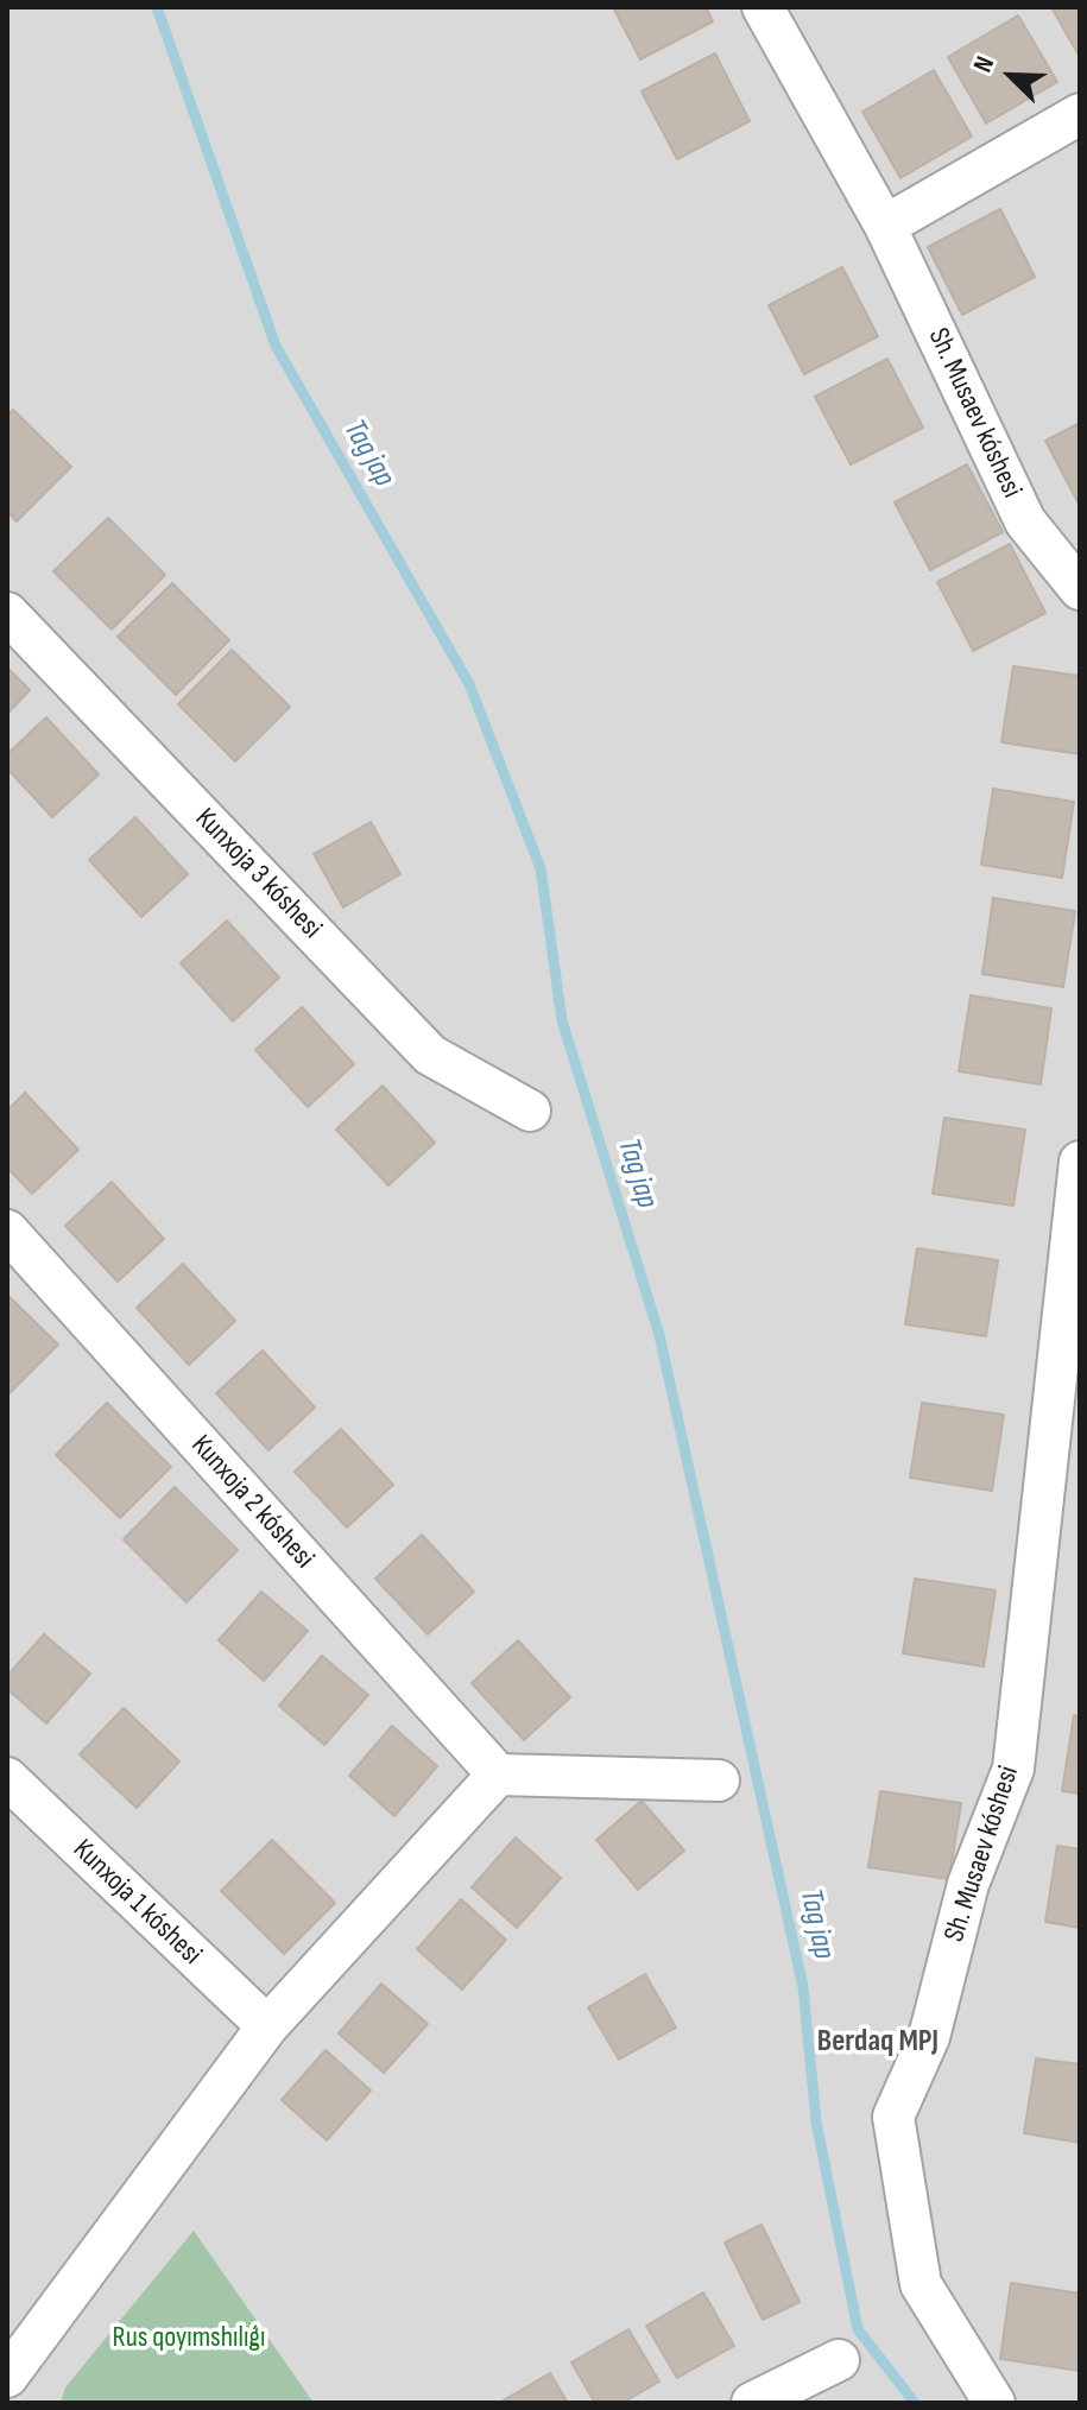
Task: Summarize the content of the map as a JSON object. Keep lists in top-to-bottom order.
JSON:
{
  "streets": {
    "street": [
      "Sh. Musaev kóshesi",
      "Kunxoja 3 kóshesi",
      "Kunxoja 2 kóshesi",
      "Kunxoja 1 kóshesi"
    ]
  },
  "districts": ["Berdaq MPJ"],
  "water": ["Tag jap"],
  "parks": ["Rus qoyımshılıǵı"],
  "north": "top left"
}
